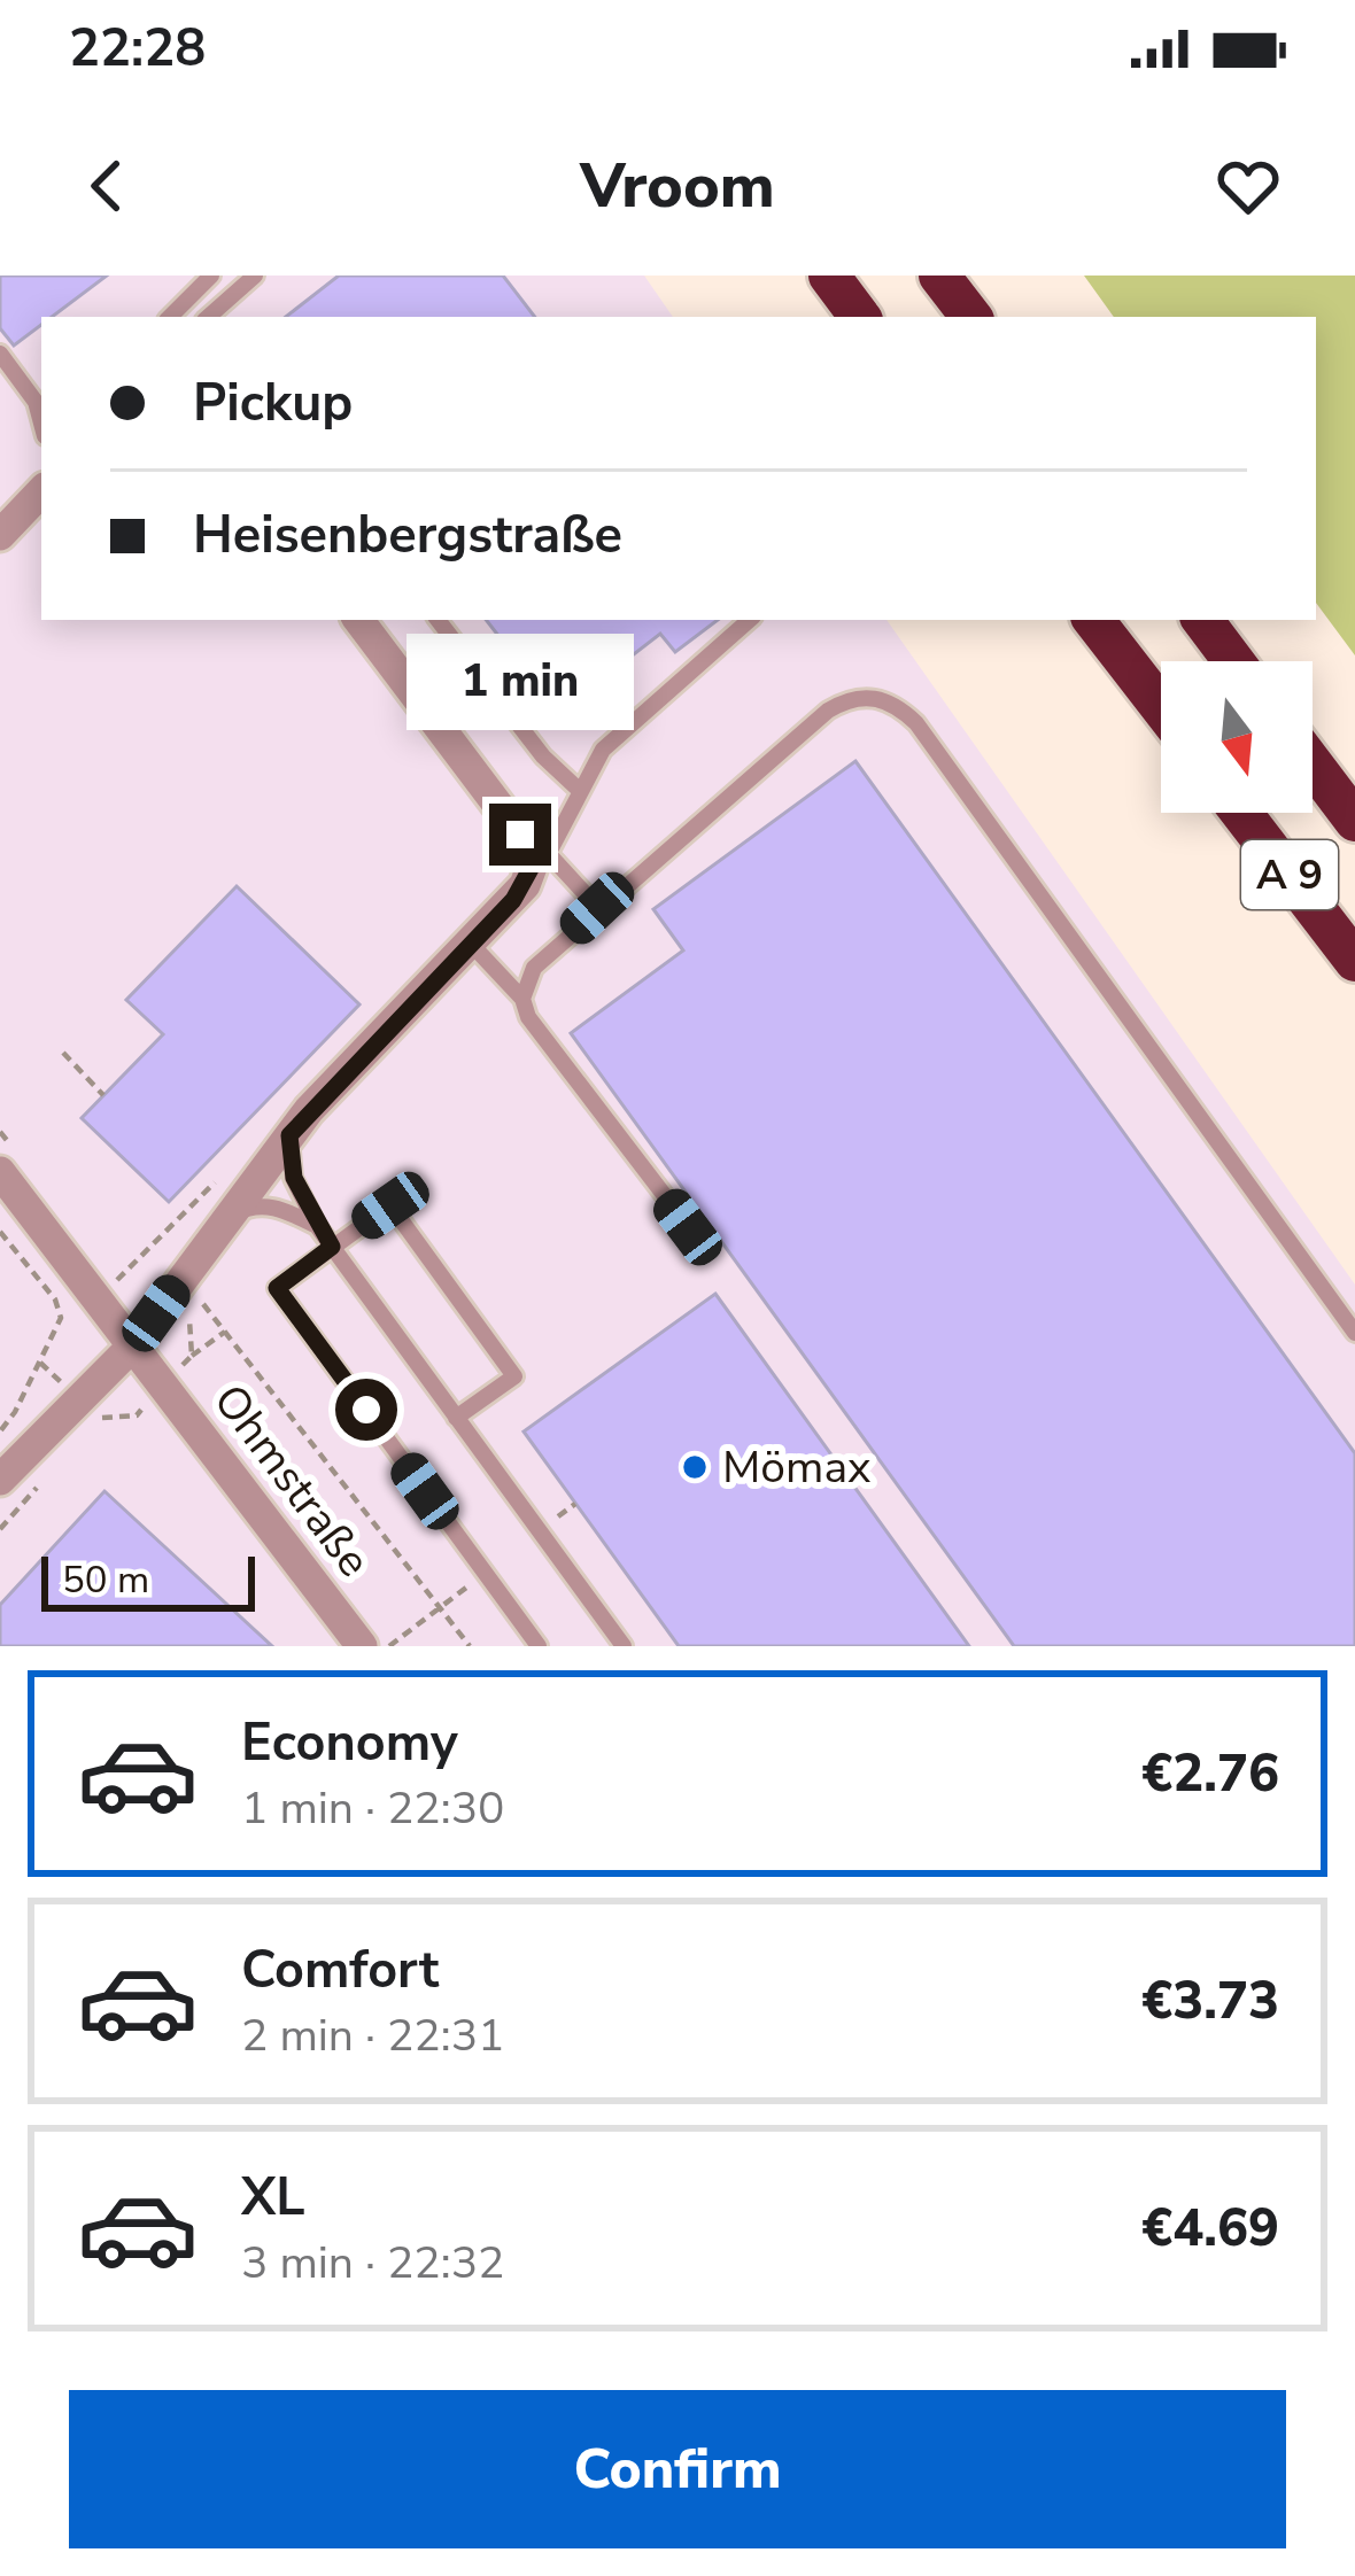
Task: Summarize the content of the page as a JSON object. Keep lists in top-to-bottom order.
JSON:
{
  "streets": {
    "highway": ["A 9"],
    "street": ["Ohmstraße"]
  },
  "places": ["Mömax"],
  "scale_bar": "50 m",
  "north": "bottom",
  "page": {
    "status": "22:28",
    "header": "Vroom",
    "banner": ["Pickup", "Heisenbergstraße"],
    "bubble": "1 min",
    "scale": "50 m",
    "list": [
      {
        "name": "Economy",
        "note": "1 min · 22:30",
        "value": "€2.76"
      },
      {
        "name": "Comfort",
        "note": "2 min · 22:31",
        "value": "€3.73"
      },
      {
        "name": "XL",
        "note": "3 min · 22:32",
        "value": "€4.69"
      }
    ],
    "buttons": "Confirm"
  }
}
